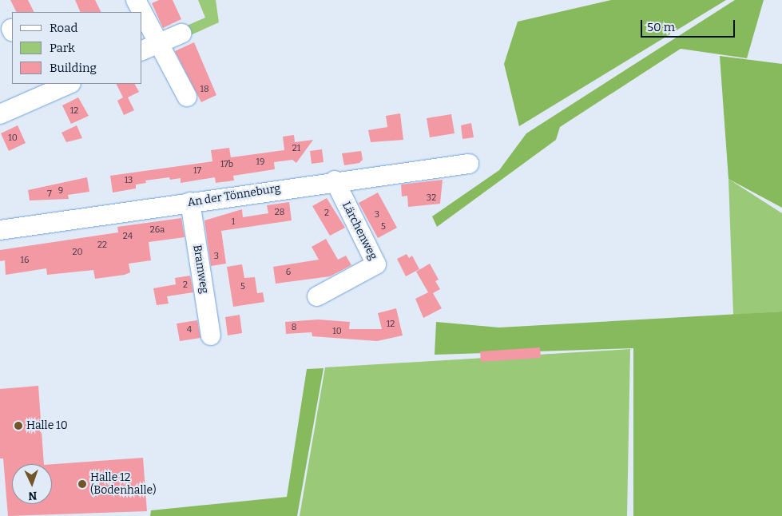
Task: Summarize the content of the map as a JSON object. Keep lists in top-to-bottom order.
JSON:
{
  "streets": {
    "street": ["An der Tönneburg", "Lärchenweg", "Bramweg"]
  },
  "crossings": [
    ["An der Tönneburg", "Lärchenweg"],
    ["An der Tönneburg", "Bramweg"]
  ],
  "places": ["Halle 10", "Halle 12 (Bodenhalle)"],
  "house_numbers": [
    "18",
    "12",
    "10",
    "21",
    "19",
    "17b",
    "17",
    "13",
    "9",
    "7",
    "32",
    "28",
    "2",
    "3",
    "1",
    "5",
    "26a",
    "24",
    "22",
    "20",
    "3",
    "16",
    "6",
    "2",
    "5",
    "12",
    "8",
    "4",
    "10"
  ],
  "legend": ["Road", "Park", "Building"],
  "scale_bar": "50 m",
  "north": "bottom"
}
